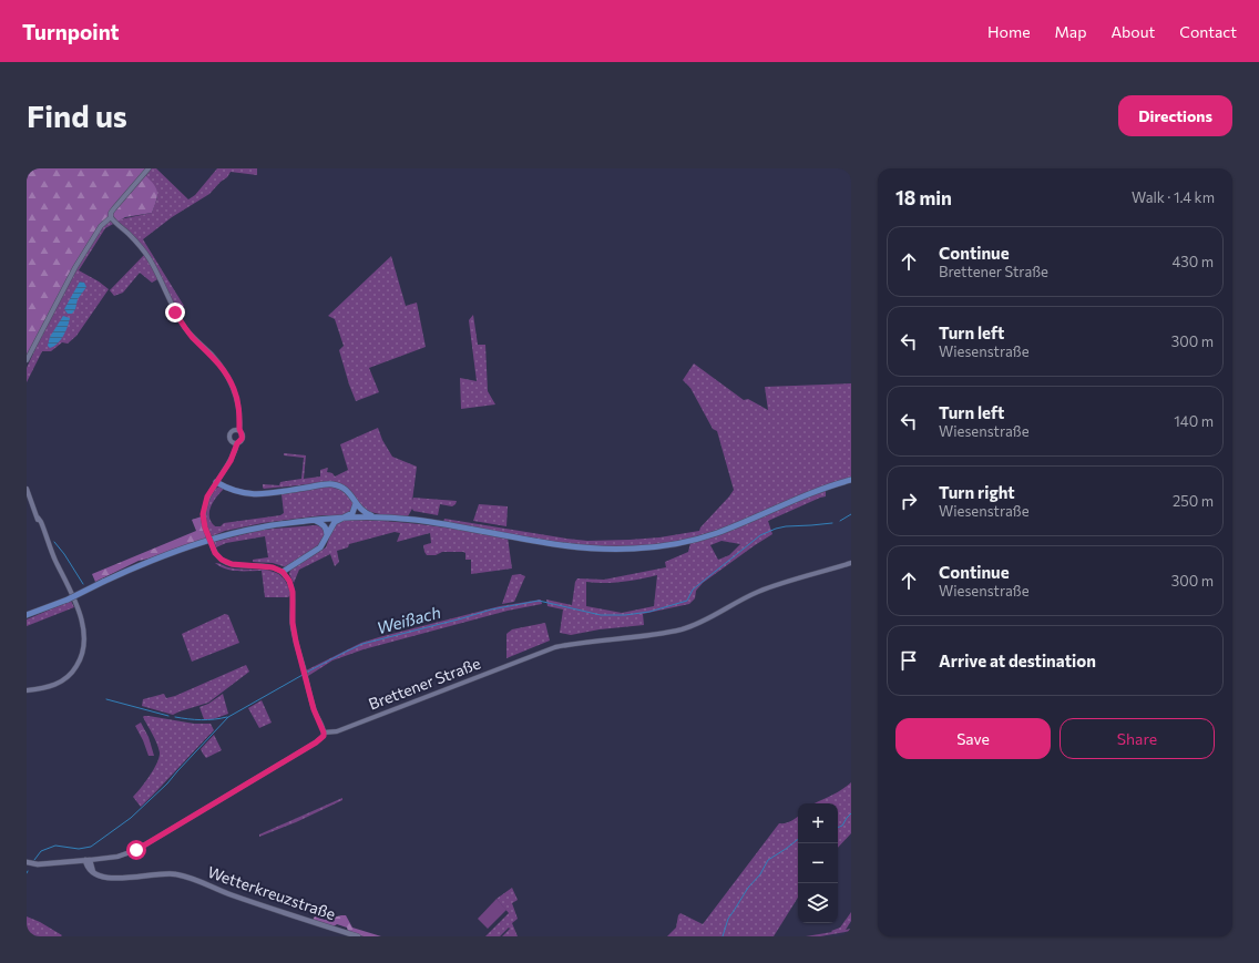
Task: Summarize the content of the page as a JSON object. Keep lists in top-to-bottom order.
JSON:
{
  "streets": {
    "main road": ["Wetterkreuzstraße"],
    "street": ["Brettener Straße"]
  },
  "water": ["Weißach"],
  "page": {
    "header": "Turnpoint",
    "nav": [
      "Home",
      "Map",
      "About",
      "Contact"
    ],
    "buttons": [
      "Directions",
      ["Save", "Share"]
    ],
    "title": "Find us",
    "heading": ["18 min", "Walk · 1.4 km"],
    "list": [
      ["Continue", "Brettener Straße", "430 m"],
      ["Turn left", "Wiesenstraße", "300 m"],
      ["Turn left", "Wiesenstraße", "140 m"],
      ["Turn right", "Wiesenstraße", "250 m"],
      ["Continue", "Wiesenstraße", "300 m"],
      "Arrive at destination"
    ],
    "map_buttons": ["+", "−"]
  }
}
